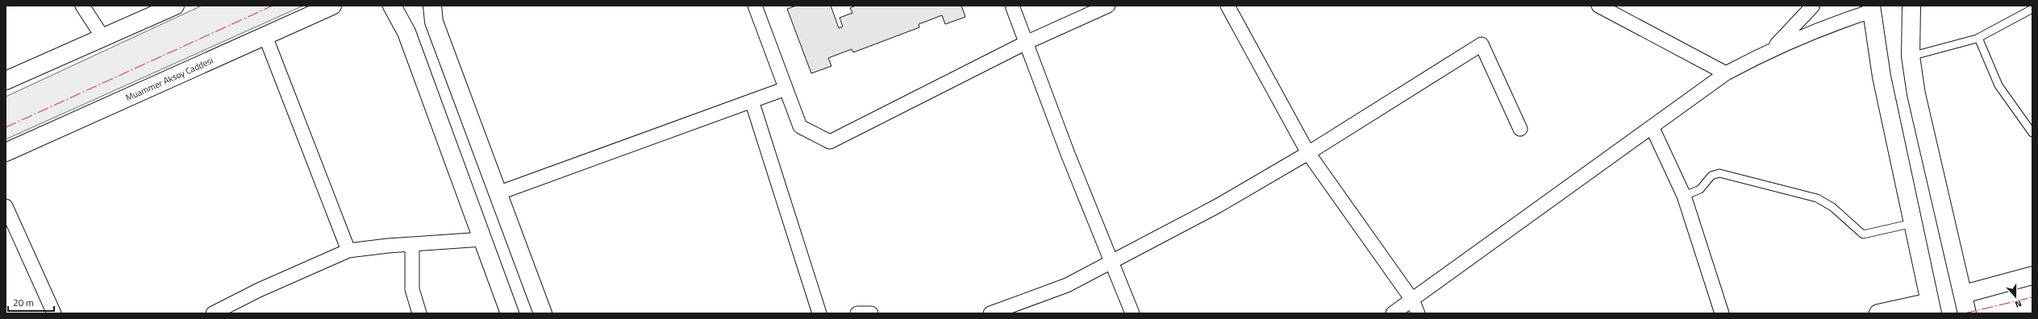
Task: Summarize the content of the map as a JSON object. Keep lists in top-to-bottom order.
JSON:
{
  "streets": {
    "main road": ["Muammer Aksoy Caddesi"]
  },
  "scale_bar": "20 m",
  "north": "bottom"
}
